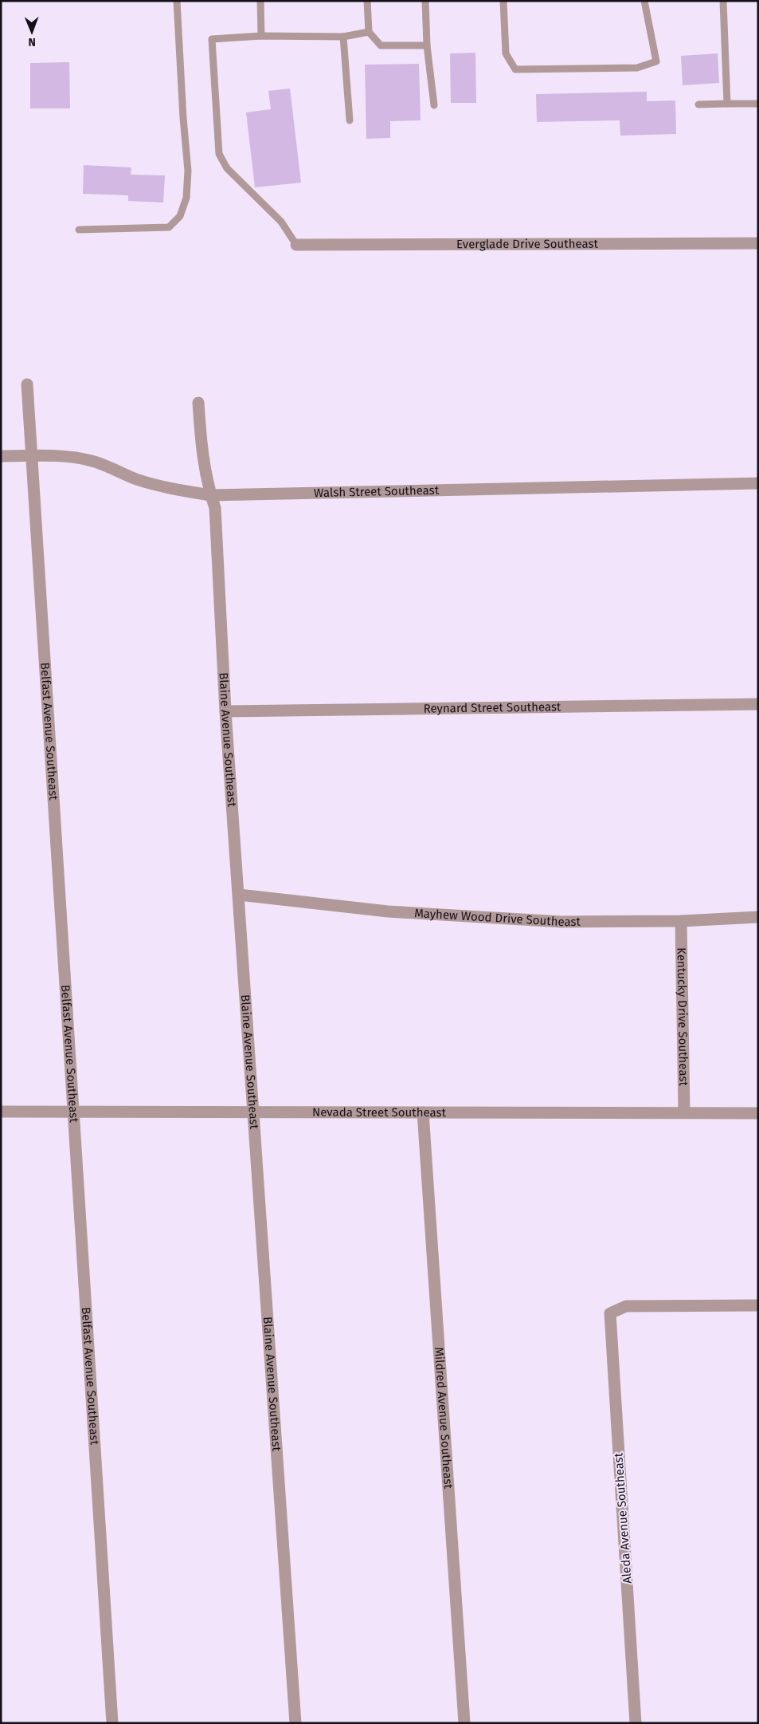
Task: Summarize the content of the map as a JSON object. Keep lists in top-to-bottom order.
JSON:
{
  "streets": {
    "street": [
      "Everglade Drive Southeast",
      "Walsh Street Southeast",
      "Reynard Street Southeast",
      "Belfast Avenue Southeast",
      "Blaine Avenue Southeast",
      "Mayhew Wood Drive Southeast",
      "Kentucky Drive Southeast",
      "Nevada Street Southeast",
      "Mildred Avenue Southeast",
      "Aleda Avenue Southeast"
    ]
  },
  "crossings": [
    ["Walsh Street Southeast", "Belfast Avenue Southeast"],
    ["Walsh Street Southeast", "Blaine Avenue Southeast"],
    ["Reynard Street Southeast", "Blaine Avenue Southeast"],
    ["Belfast Avenue Southeast", "Nevada Street Southeast"],
    ["Blaine Avenue Southeast", "Mayhew Wood Drive Southeast"],
    ["Blaine Avenue Southeast", "Nevada Street Southeast"],
    ["Mayhew Wood Drive Southeast", "Kentucky Drive Southeast"],
    ["Kentucky Drive Southeast", "Nevada Street Southeast"],
    ["Nevada Street Southeast", "Mildred Avenue Southeast"]
  ],
  "north": "bottom"
}
